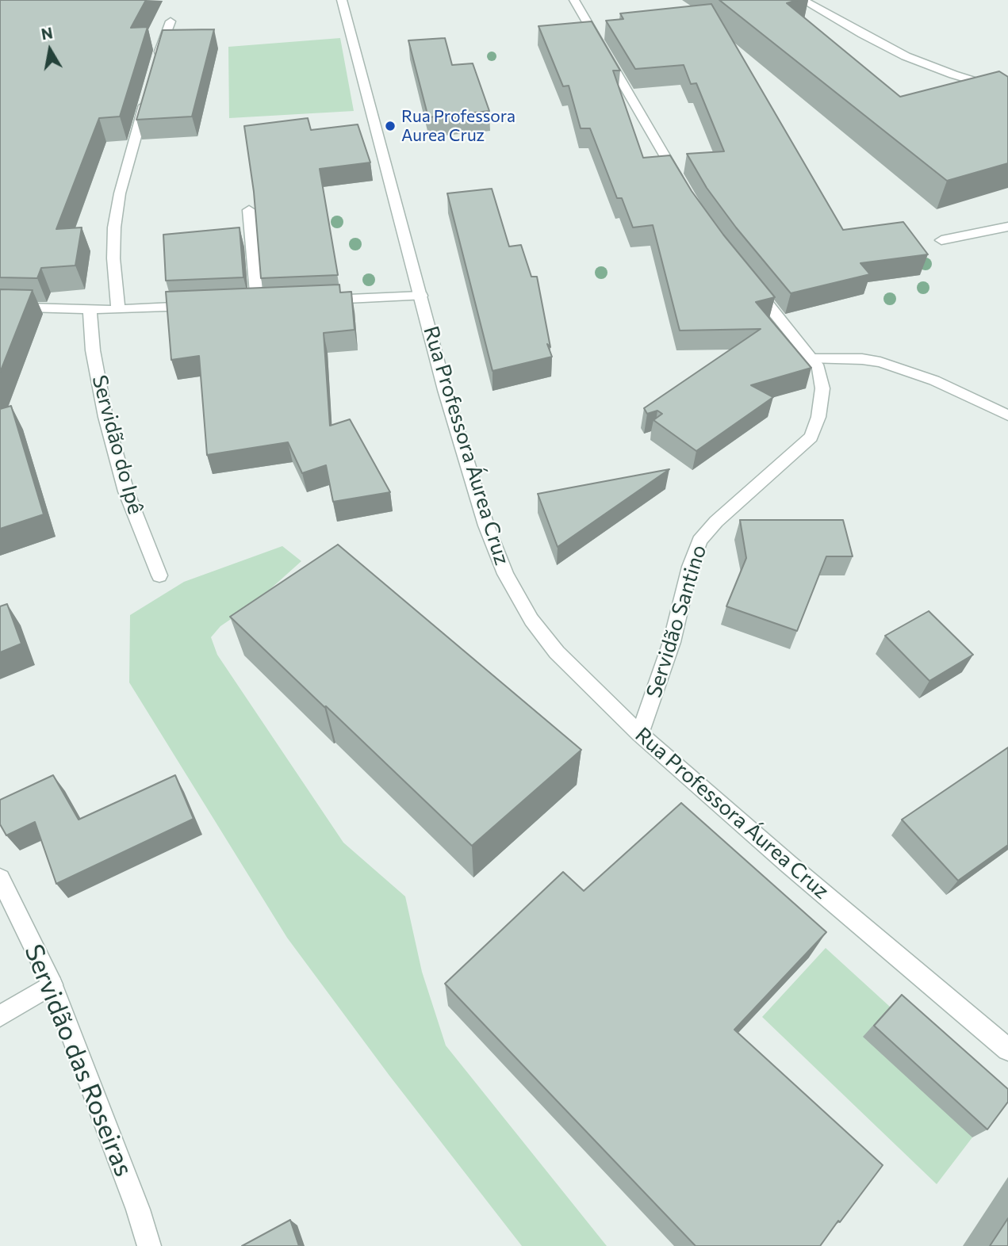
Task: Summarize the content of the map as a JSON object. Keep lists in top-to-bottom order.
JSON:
{
  "streets": {
    "street": [
      "Servidão do Ipê",
      "Rua Professora Áurea Cruz",
      "Servidão Santino",
      "Servidão das Roseiras"
    ]
  },
  "crossings": [
    ["Rua Professora Áurea Cruz", "Servidão Santino"]
  ],
  "places": ["Rua Professora Aurea Cruz"],
  "north": "top"
}
